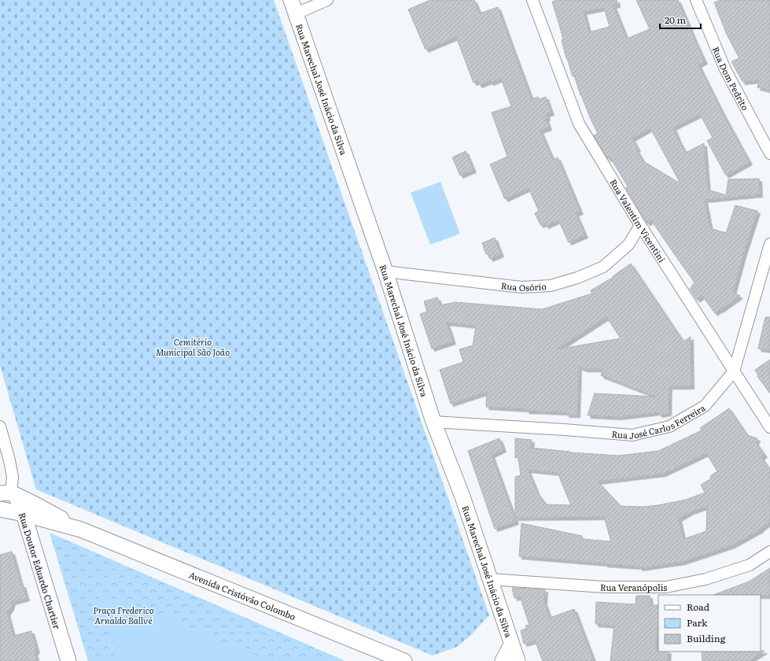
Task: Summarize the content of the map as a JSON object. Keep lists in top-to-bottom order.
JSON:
{
  "streets": {
    "main road": ["Rua Marechal José Inácio da Silva", "Rua Doutor Eduardo Chartier", "Avenida Cristóvão Colombo"],
    "street": [
      "Rua Dom Pedrito",
      "Rua Valentim Vicentini",
      "Rua Osório",
      "Rua José Carlos Ferreira",
      "Rua Veranópolis"
    ]
  },
  "crossings": [
    ["Rua Marechal José Inácio da Silva", "Rua Osório"],
    ["Rua Marechal José Inácio da Silva", "Rua José Carlos Ferreira"],
    ["Rua Marechal José Inácio da Silva", "Rua Veranópolis"],
    ["Rua Valentim Vicentini", "Rua Osório"],
    ["Rua Valentim Vicentini", "Rua José Carlos Ferreira"],
    ["Rua Doutor Eduardo Chartier", "Avenida Cristóvão Colombo"]
  ],
  "parks": ["Cemitério Municipal São João", "Praça Frederico Arnaldo Ballvé"],
  "legend": ["Road", "Park", "Building"],
  "scale_bar": "20 m"
}
